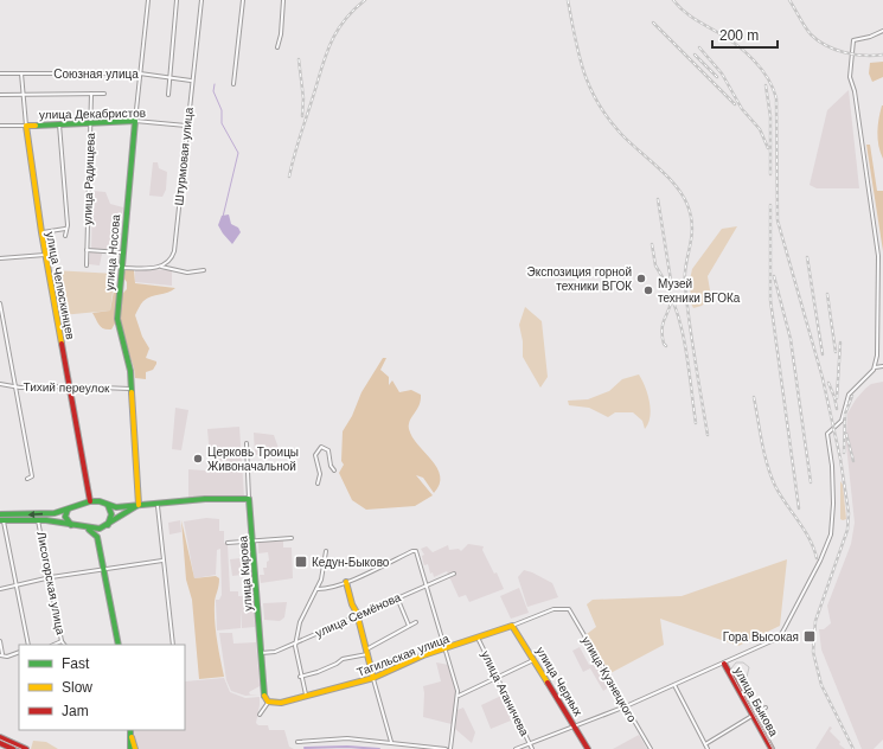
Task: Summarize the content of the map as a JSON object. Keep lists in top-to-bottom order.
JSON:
{
  "streets": {
    "main road": [
      "улица Декабристов",
      "улица Носова",
      "улица Челюскинцев",
      "улица Кирова",
      "Тагильская улица",
      "улица Черных",
      "улица Быкова"
    ],
    "street": [
      "Союзная улица",
      "Штурмовая улица",
      "улица Радищева",
      "Тихий переулок",
      "Лисогорская улица",
      "улица Семёнова",
      "улица Кузнецкого",
      "улица Аганичева"
    ]
  },
  "crossings": [
    ["Союзная улица", "Штурмовая улица"],
    ["Союзная улица", "улица Носова"],
    ["Союзная улица", "улица Челюскинцев"],
    ["улица Декабристов", "Штурмовая улица"],
    ["улица Декабристов", "улица Радищева"],
    ["улица Декабристов", "улица Носова"],
    ["улица Декабристов", "улица Челюскинцев"],
    ["улица Носова", "Тихий переулок"],
    ["улица Челюскинцев", "Тихий переулок"],
    ["улица Кирова", "улица Семёнова"],
    ["улица Кирова", "Тагильская улица"],
    ["Тагильская улица", "улица Кузнецкого"],
    ["Тагильская улица", "улица Черных"],
    ["Тагильская улица", "улица Аганичева"]
  ],
  "places": {
    "other": ["Экспозиция горной техники ВГОК", "Музей техники ВГОКа", "Церковь Троицы Живоначальной"],
    "transit": ["Кедун-Быково", "Гора Высокая"]
  },
  "legend": ["Fast", "Slow", "Jam"],
  "scale_bar": "200 m"
}
